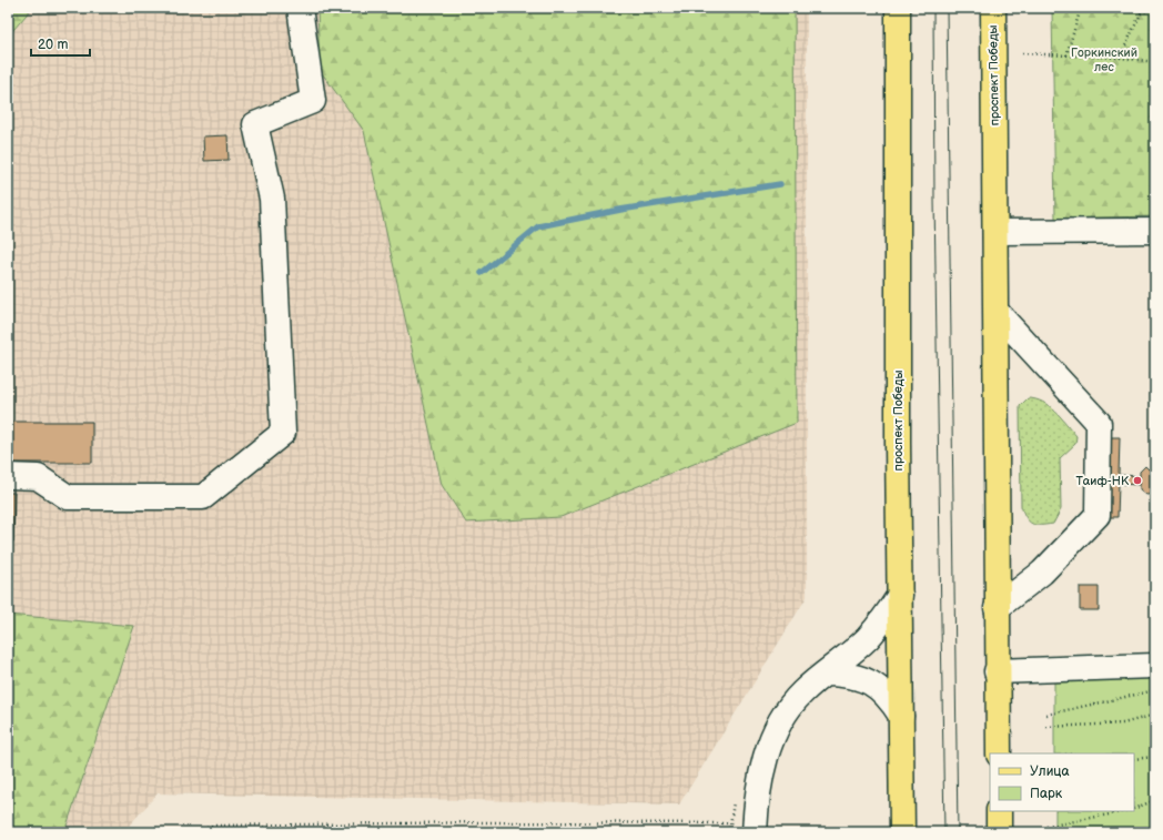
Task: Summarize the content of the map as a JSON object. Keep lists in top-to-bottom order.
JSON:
{
  "streets": {
    "main road": ["проспект Победы"]
  },
  "parks": ["Горкинский лес"],
  "places": ["Таиф-НК"],
  "legend": ["Улица", "Парк"],
  "scale_bar": "20 m"
}
